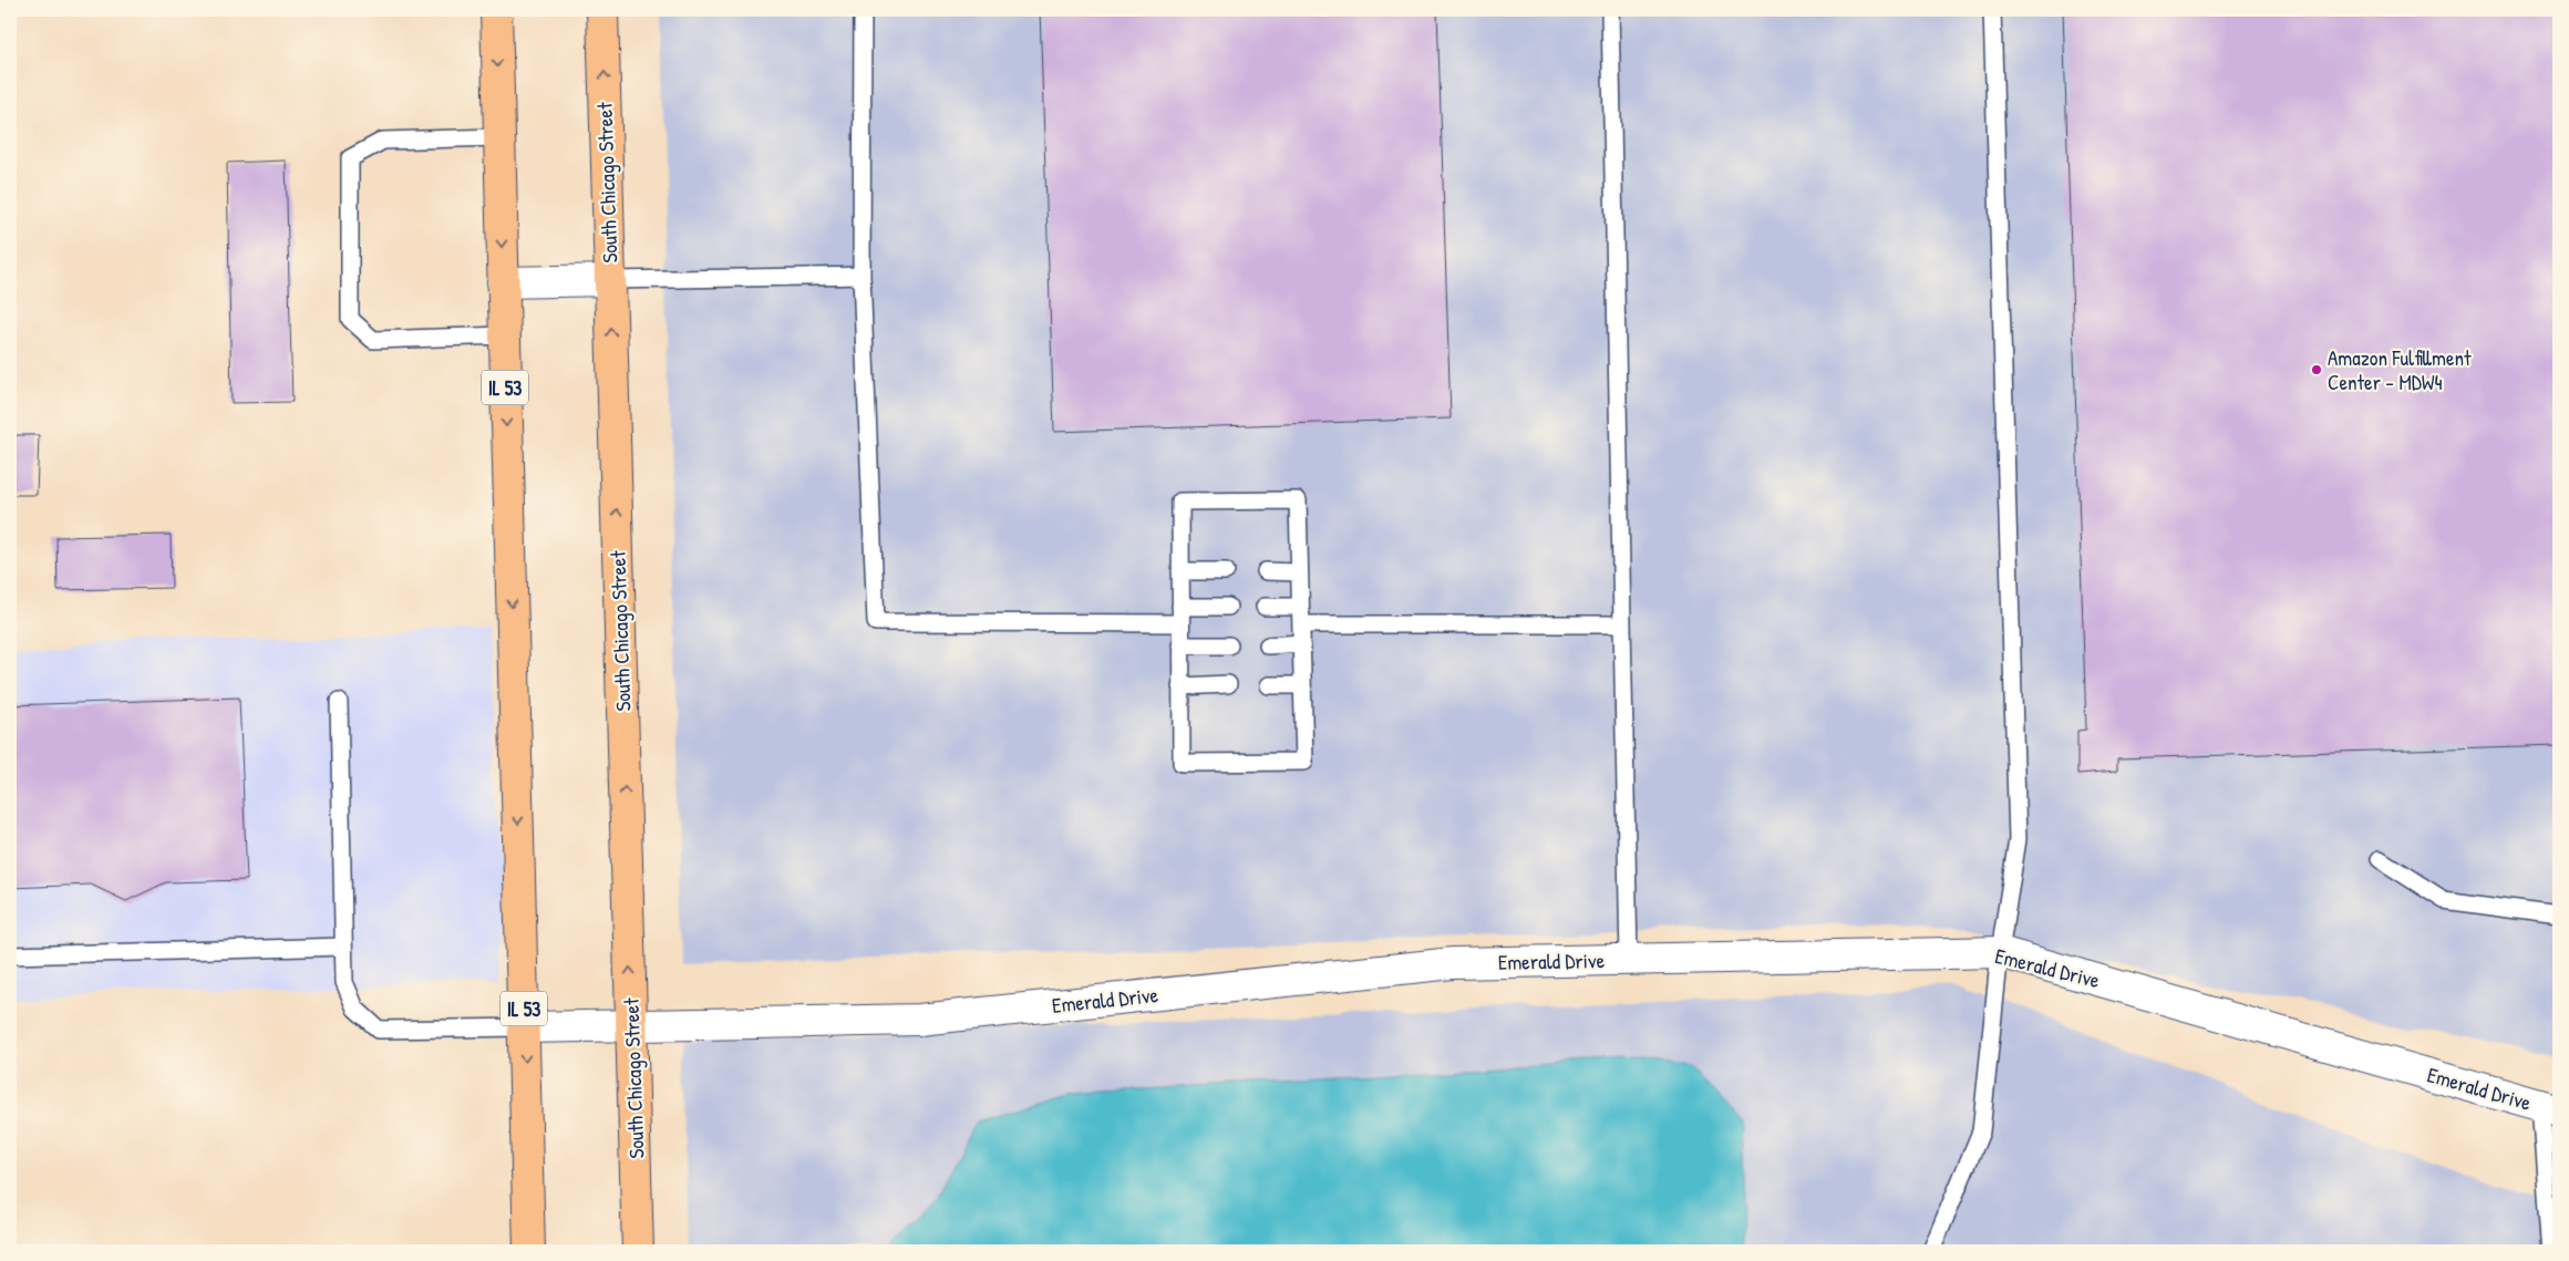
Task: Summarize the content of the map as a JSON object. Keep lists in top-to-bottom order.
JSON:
{
  "streets": {
    "main road": ["South Chicago Street", "IL 53"],
    "street": ["Emerald Drive"]
  },
  "crossings": [
    ["South Chicago Street", "Emerald Drive"],
    ["IL 53", "Emerald Drive"]
  ],
  "places": ["Amazon Fulfillment Center - MDW4"]
}
